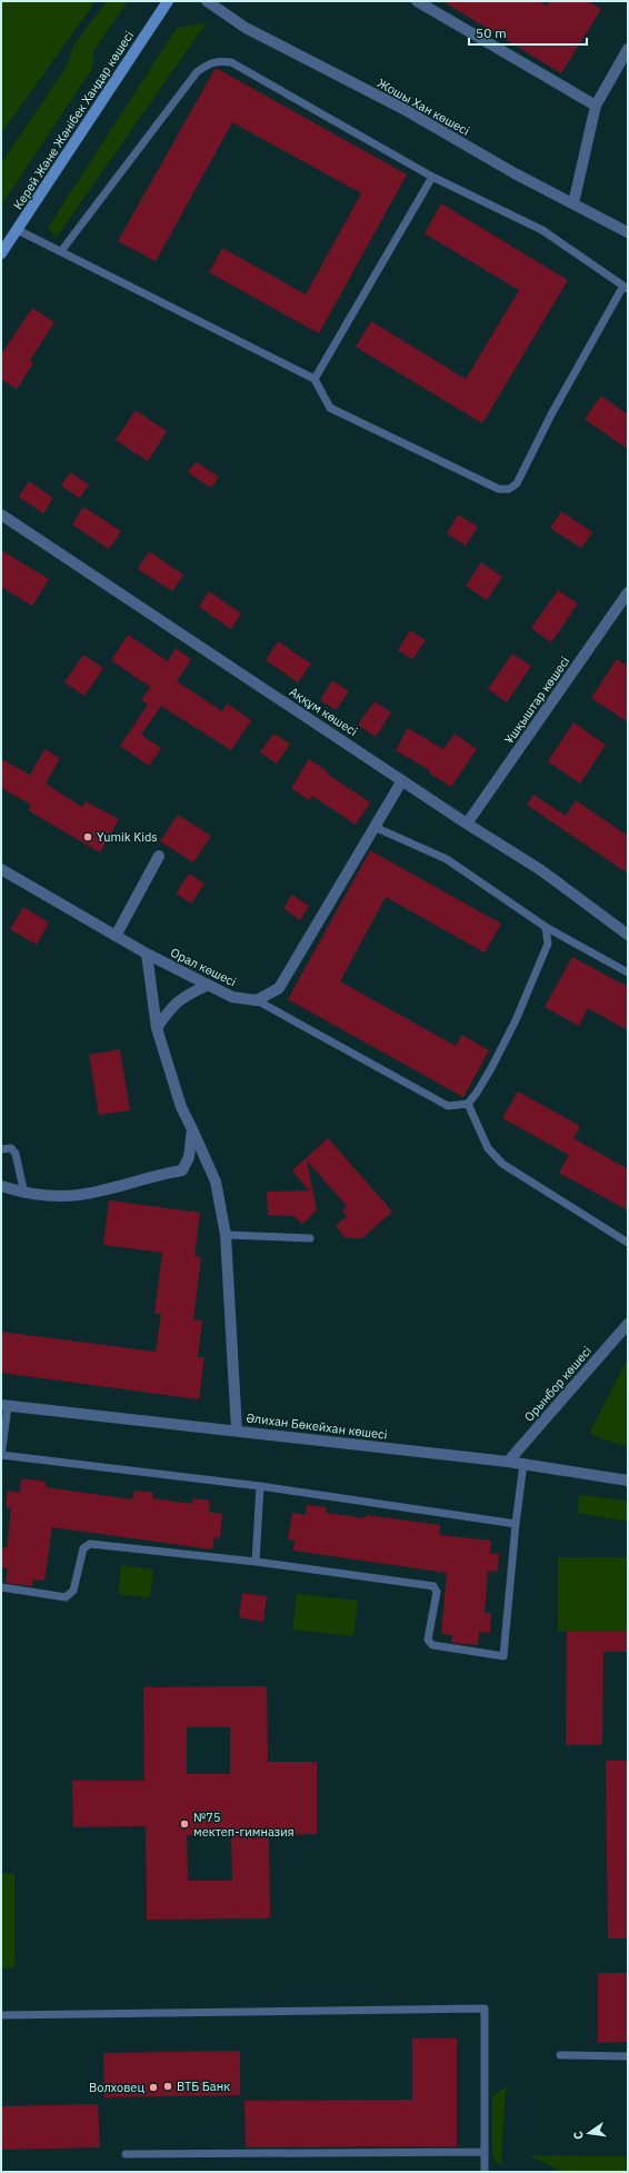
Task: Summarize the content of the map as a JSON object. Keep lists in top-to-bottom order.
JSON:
{
  "streets": {
    "main road": ["Керей Және Жәнібек Хандар көшесі"],
    "street": [
      "Жошы Хан көшесі",
      "Ұшқыштар көшесі",
      "Аққұм көшесі",
      "Орал көшесі",
      "Орынбор көшесі",
      "Әлихан Бөкейхан көшесі"
    ]
  },
  "crossings": [
    ["Ұшқыштар көшесі", "Аққұм көшесі"],
    ["Орынбор көшесі", "Әлихан Бөкейхан көшесі"]
  ],
  "places": [
    "Yumik Kids",
    "№75 мектеп-гимназия",
    "ВТБ Банк",
    "Волховец"
  ],
  "scale_bar": "50 m",
  "north": "left"
}
